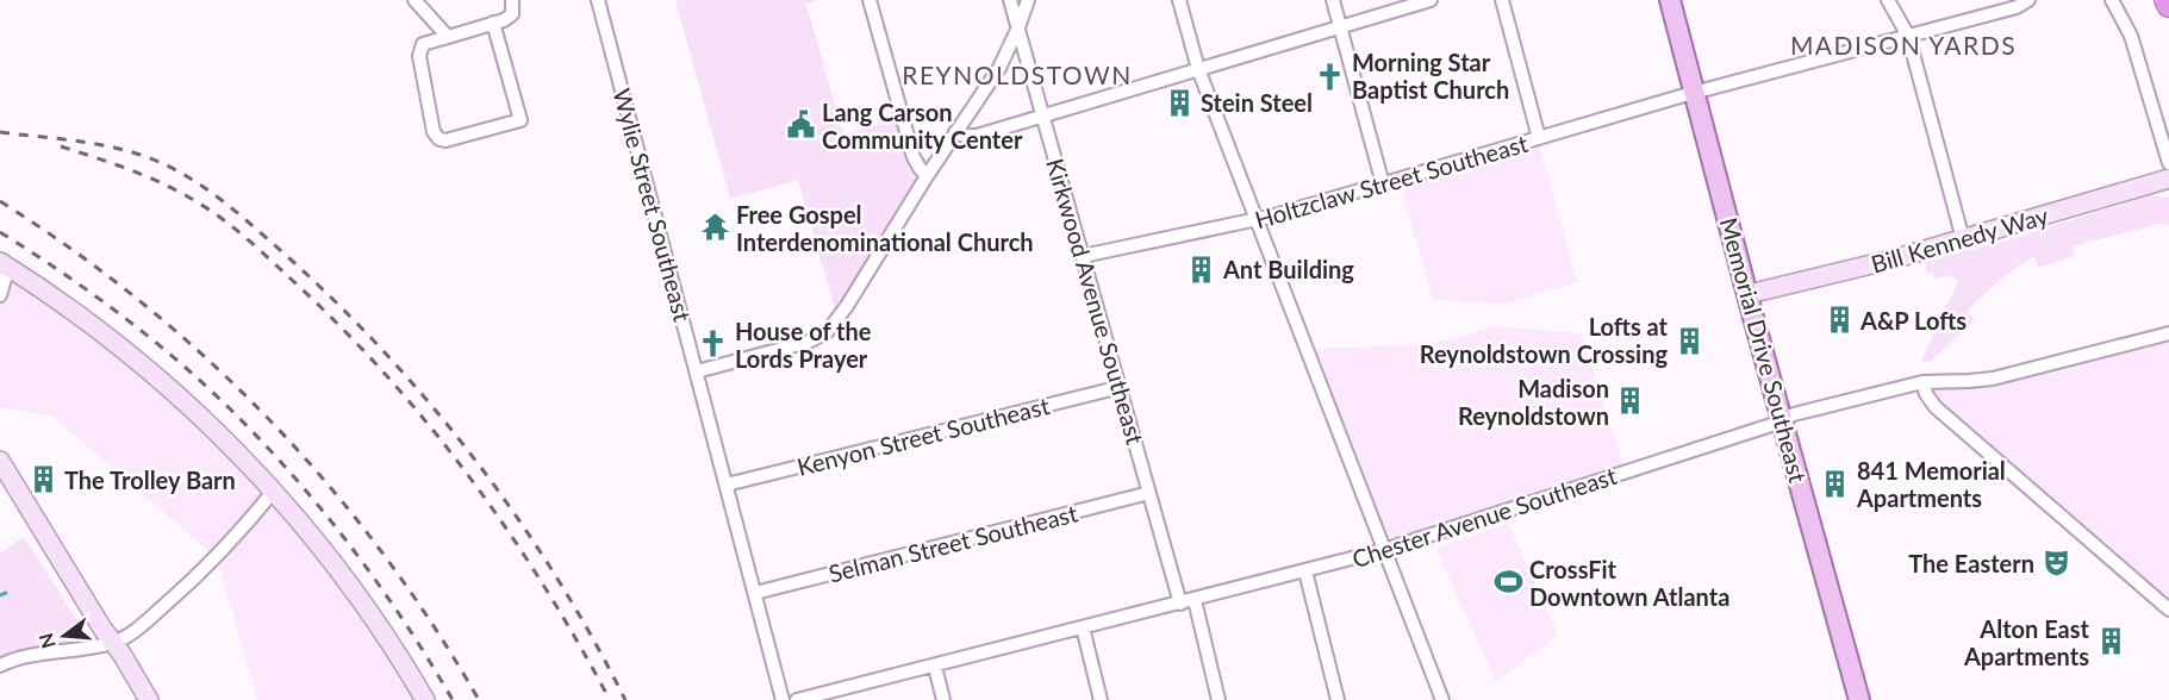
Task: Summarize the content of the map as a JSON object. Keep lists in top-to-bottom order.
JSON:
{
  "streets": {
    "main road": ["Bill Kennedy Way", "Memorial Drive Southeast"],
    "street": [
      "Holtzclaw Street Southeast",
      "Wylie Street Southeast",
      "Kirkwood Avenue Southeast",
      "Kenyon Street Southeast",
      "Chester Avenue Southeast",
      "Selman Street Southeast"
    ]
  },
  "crossings": [
    ["Holtzclaw Street Southeast", "Kirkwood Avenue Southeast"],
    ["Holtzclaw Street Southeast", "Memorial Drive Southeast"],
    ["Wylie Street Southeast", "Kenyon Street Southeast"],
    ["Wylie Street Southeast", "Selman Street Southeast"],
    ["Bill Kennedy Way", "Memorial Drive Southeast"],
    ["Kirkwood Avenue Southeast", "Kenyon Street Southeast"],
    ["Kirkwood Avenue Southeast", "Chester Avenue Southeast"],
    ["Kirkwood Avenue Southeast", "Selman Street Southeast"],
    ["Memorial Drive Southeast", "Chester Avenue Southeast"]
  ],
  "districts": ["MADISON YARDS", "REYNOLDSTOWN"],
  "places": {
    "church": ["Morning Star Baptist Church", "House of the Lords Prayer"],
    "building": [
      "Stein Steel",
      "Ant Building",
      "A&P Lofts",
      "Lofts at Reynoldstown Crossing",
      "Madison Reynoldstown",
      "The Trolley Barn",
      "841 Memorial Apartments",
      "Alton East Apartments"
    ],
    "public building": ["Lang Carson Community Center"],
    "temple": ["Free Gospel Interdenominational Church"],
    "theatre": ["The Eastern"],
    "sports": ["CrossFit Downtown Atlanta"]
  },
  "north": "left"
}
